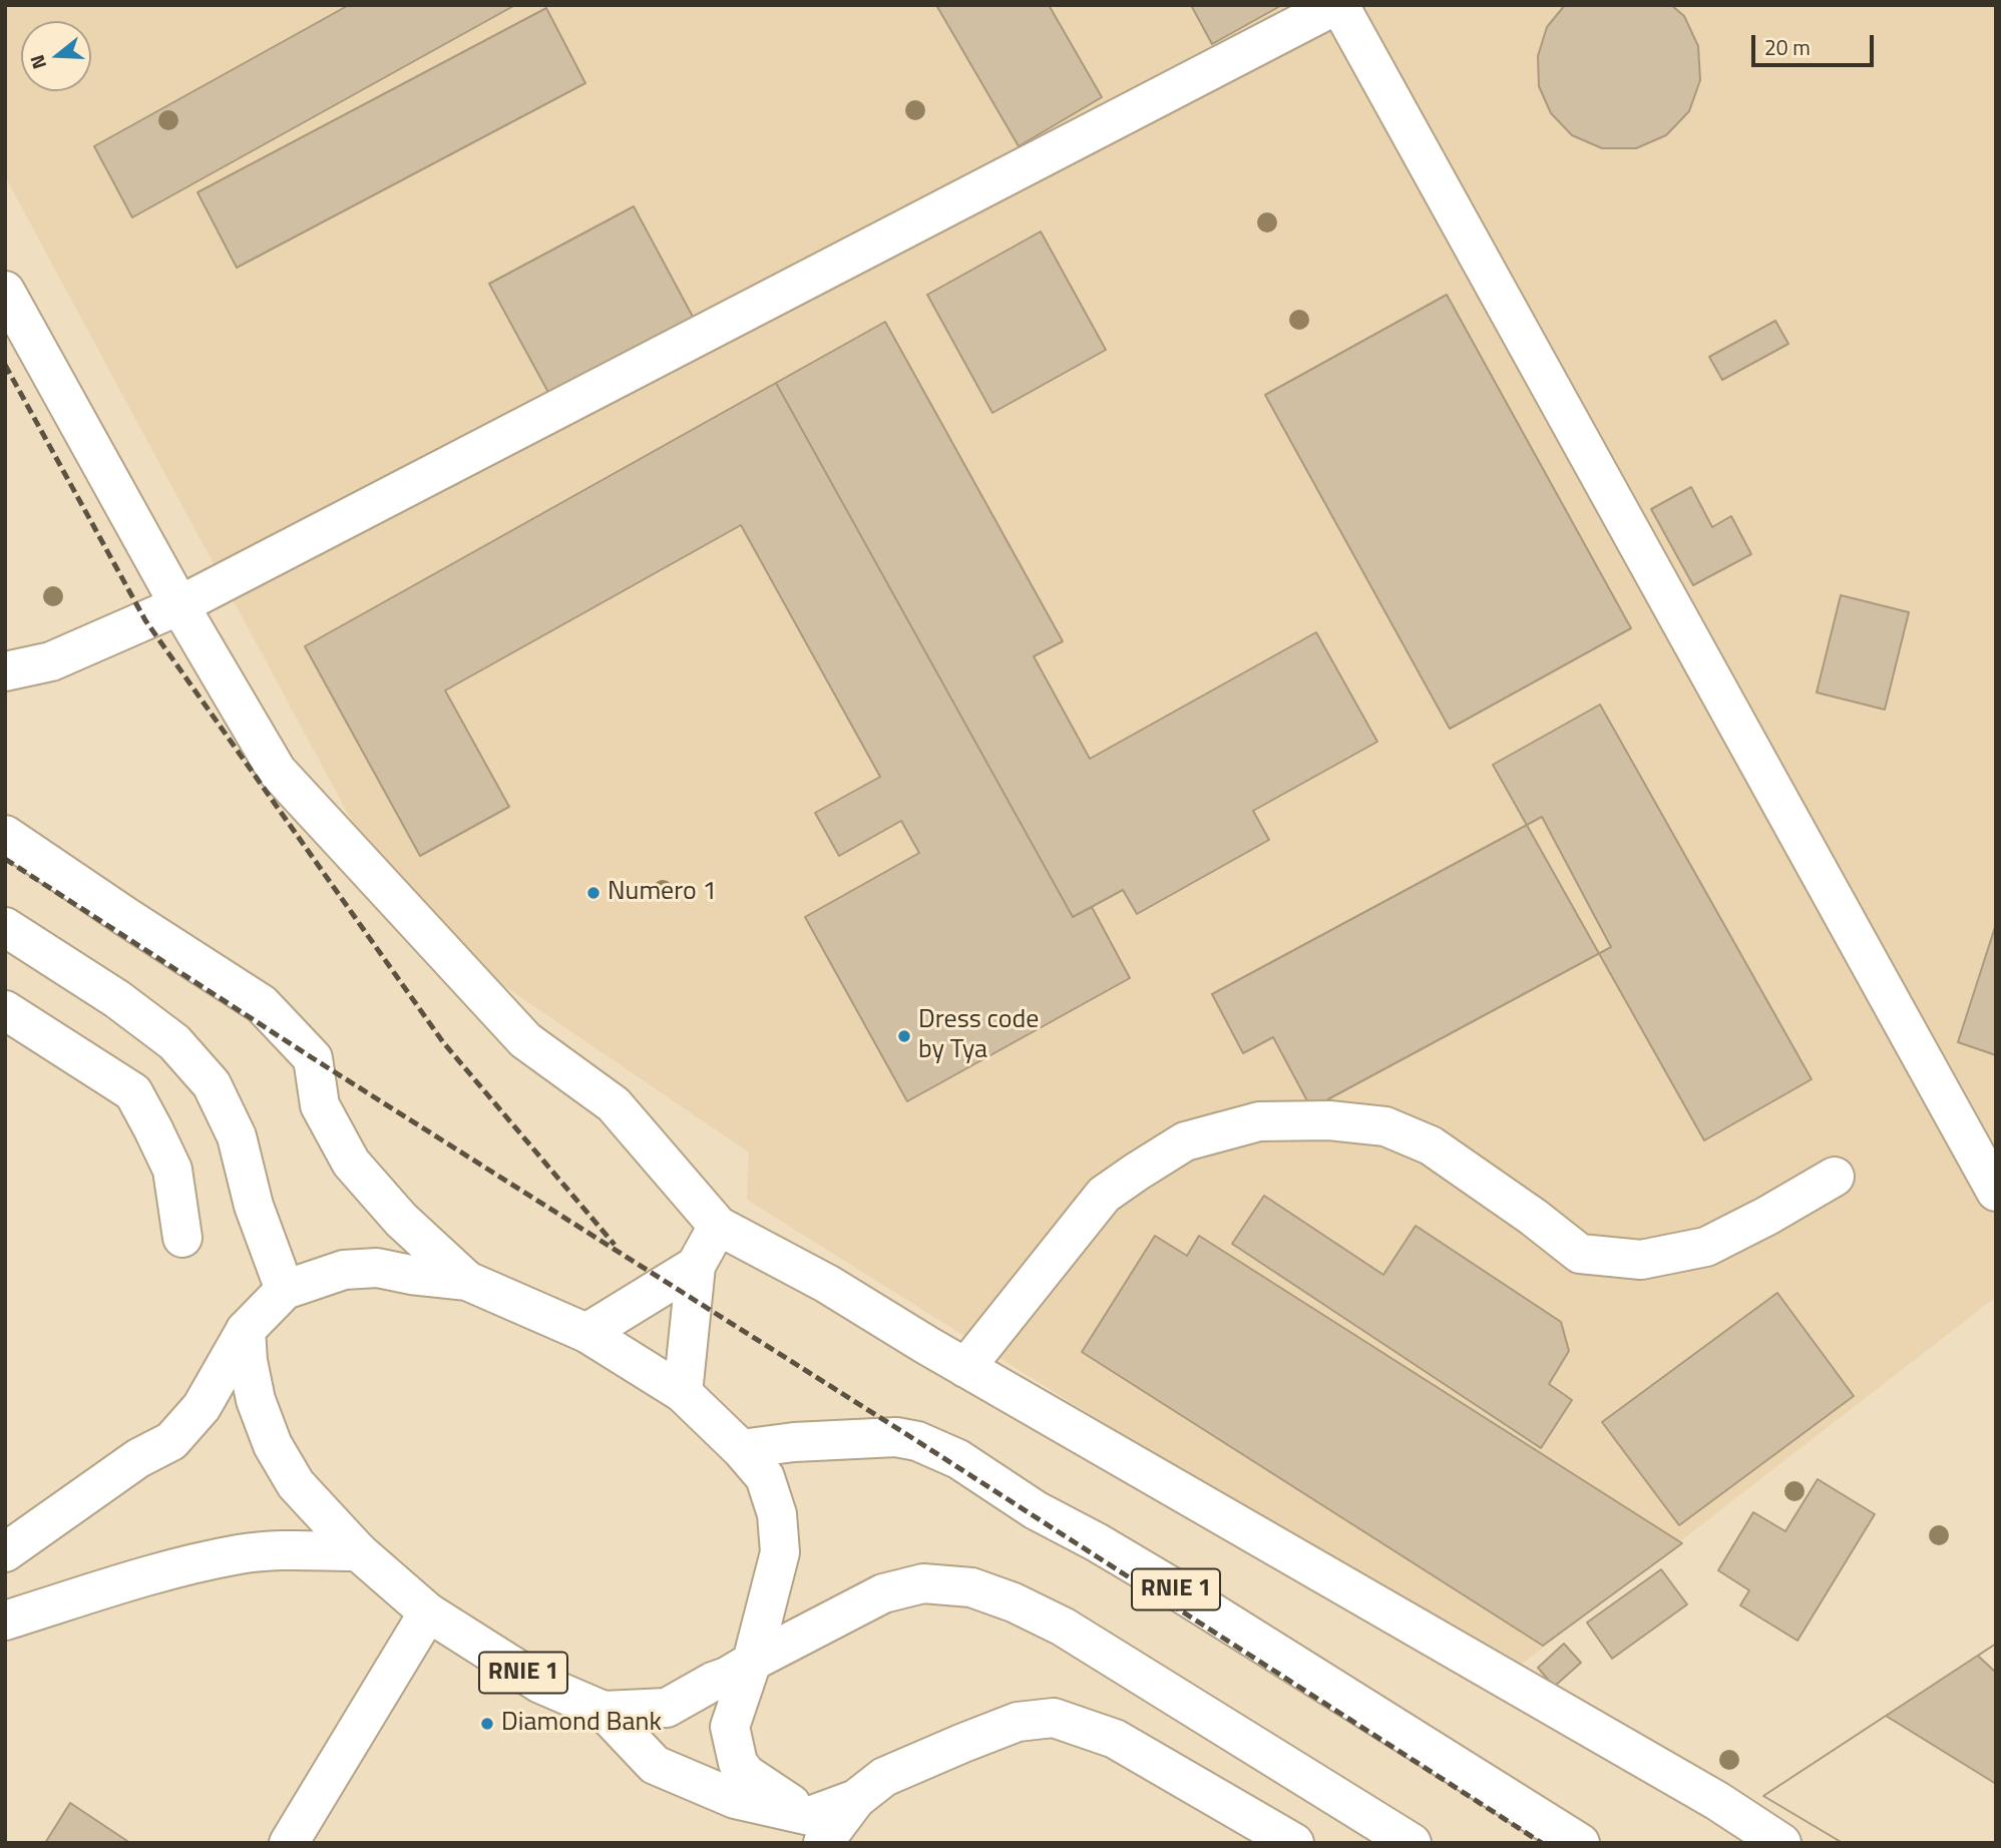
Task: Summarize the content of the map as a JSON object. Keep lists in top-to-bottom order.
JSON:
{
  "streets": {
    "main road": ["RNIE 1"]
  },
  "places": ["Numero 1", "Dress code by Tya", "Diamond Bank"],
  "scale_bar": "20 m",
  "north": "left"
}
